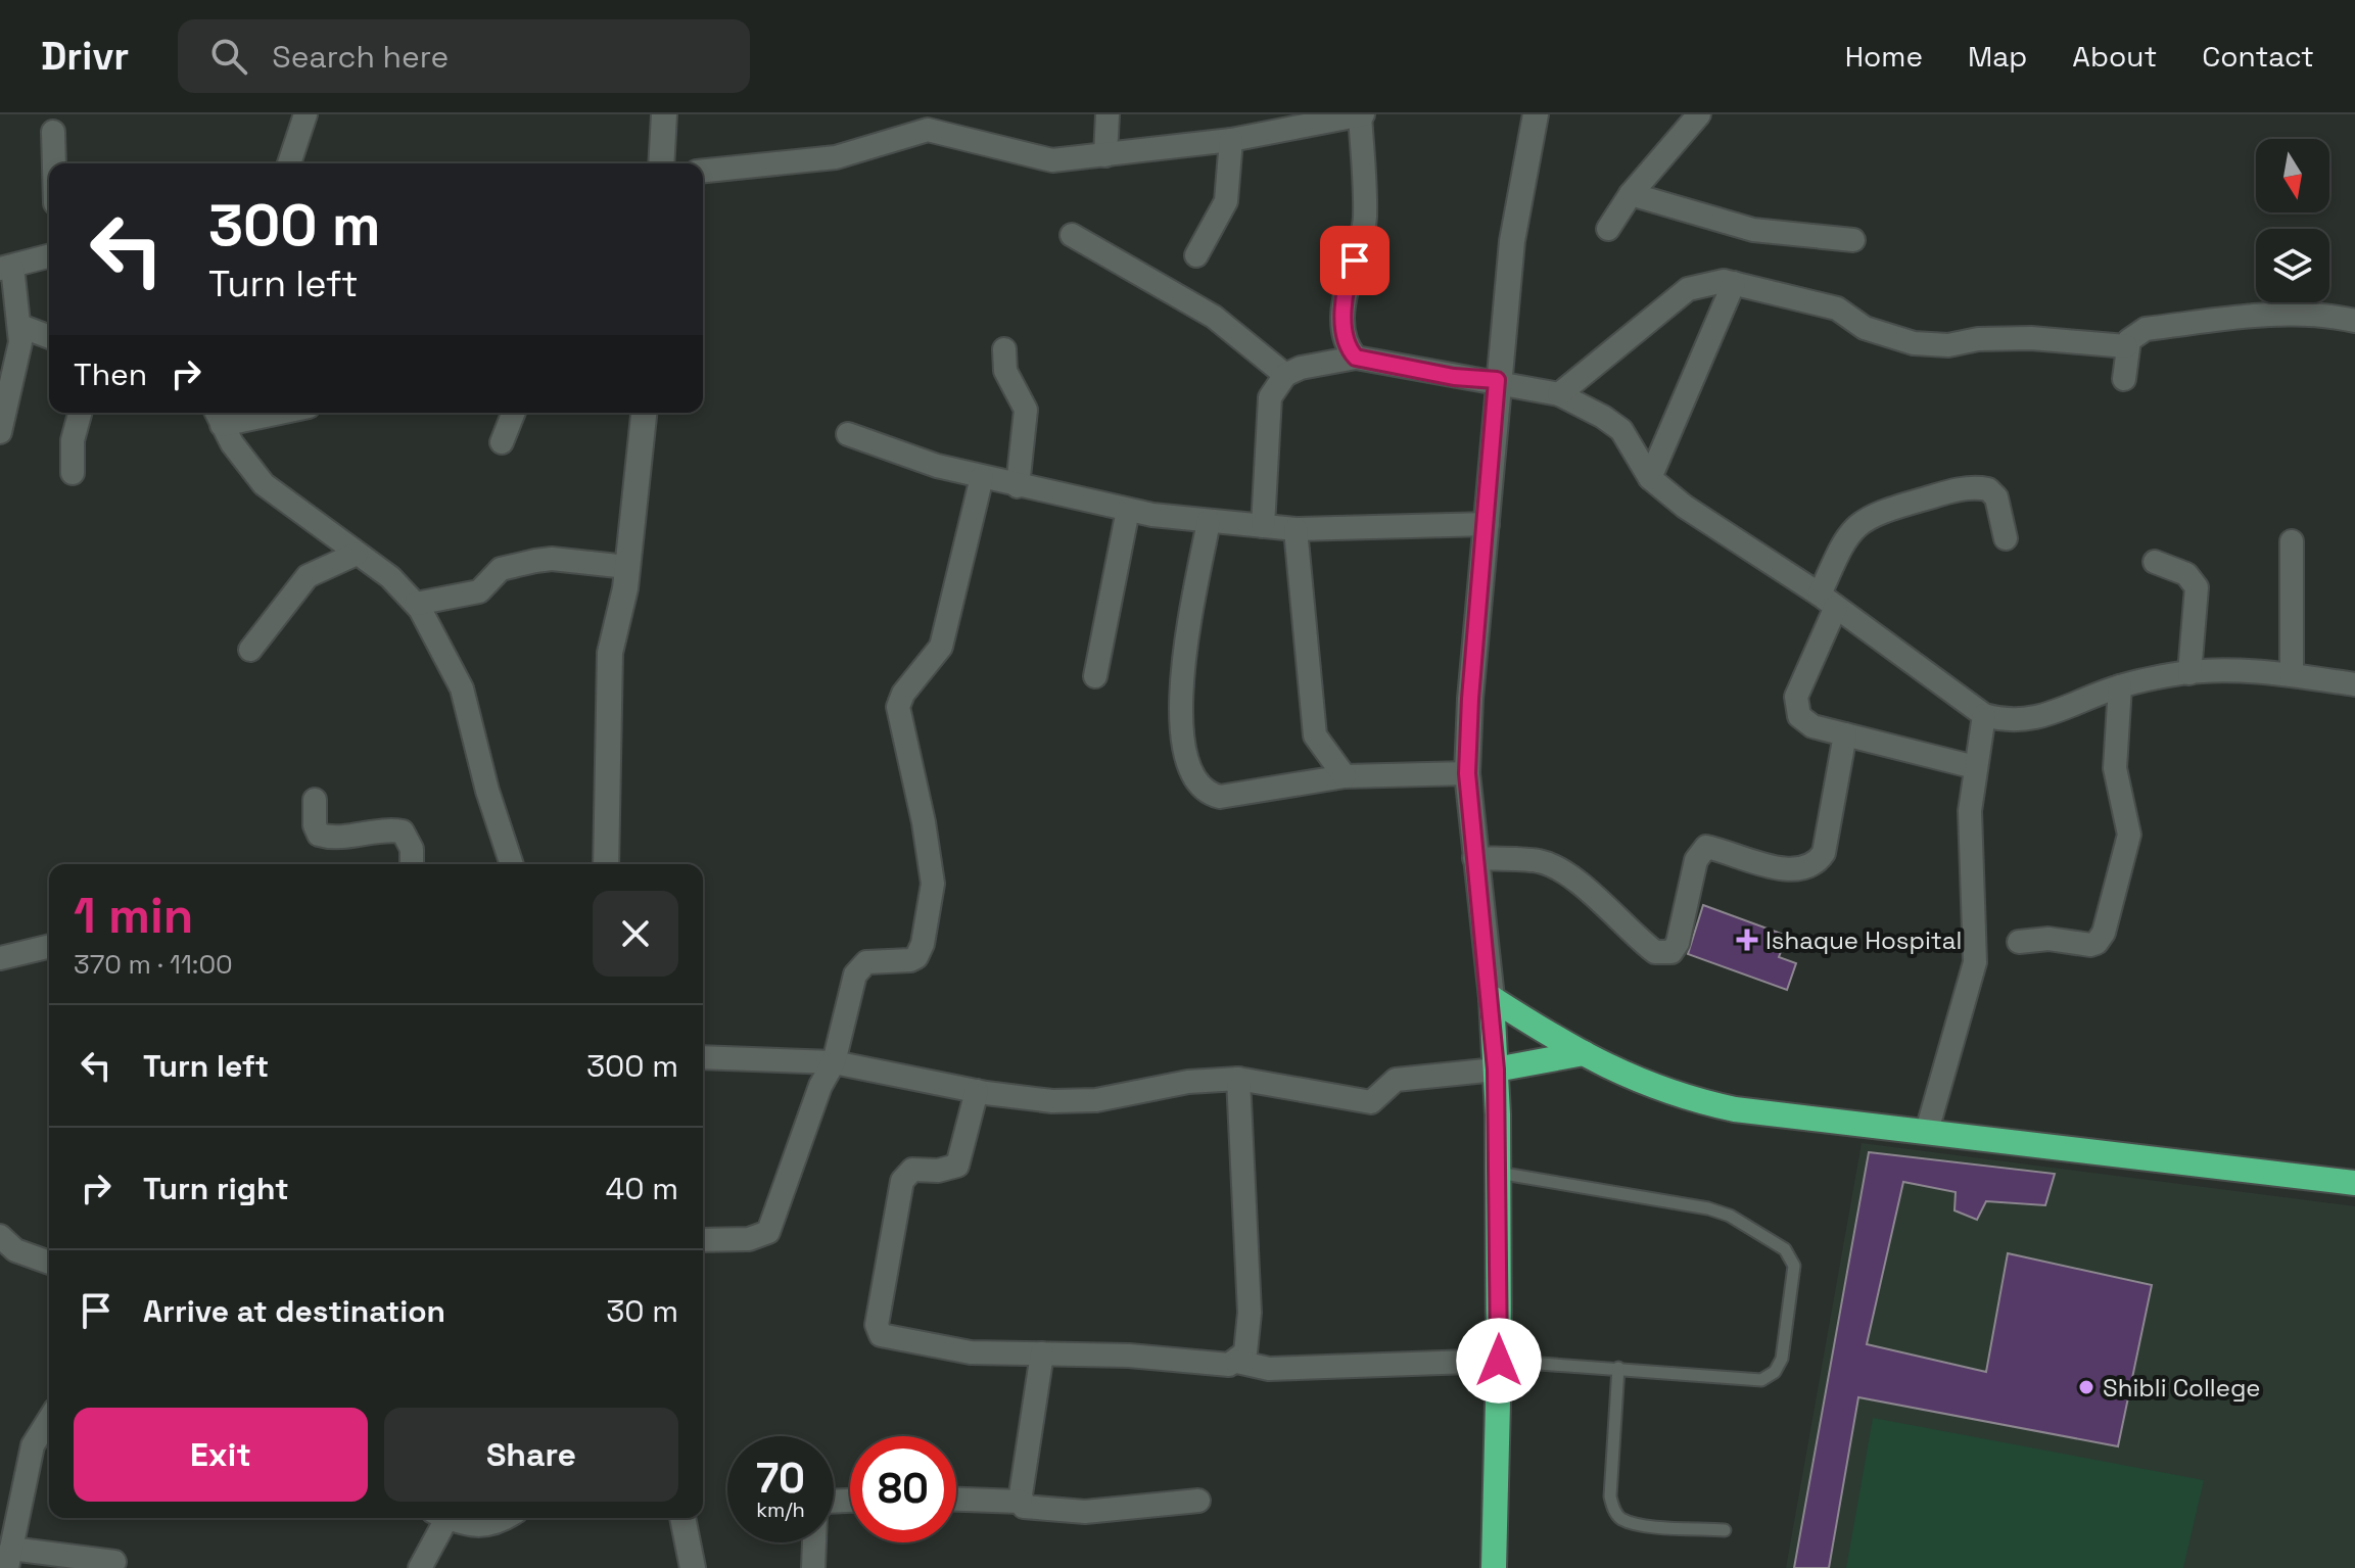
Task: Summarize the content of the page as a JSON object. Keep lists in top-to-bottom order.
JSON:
{
  "places": {
    "health": ["Ishaque Hospital"],
    "other": ["Shibli College"]
  },
  "north": "bottom",
  "page": {
    "header": "Drivr",
    "search": "Search here",
    "nav": [
      "Home",
      "Map",
      "About",
      "Contact"
    ],
    "turn": ["300 m", "Turn left"],
    "then": "Then",
    "heading": ["1 min", "370 m · 11:00"],
    "list": [
      {
        "name": "Turn left",
        "value": "300 m"
      },
      {
        "name": "Turn right",
        "value": "40 m"
      },
      {
        "name": "Arrive at destination",
        "value": "30 m"
      }
    ],
    "buttons": ["Exit", "Share"],
    "speed": "70 km/h",
    "limit": "80"
  }
}
